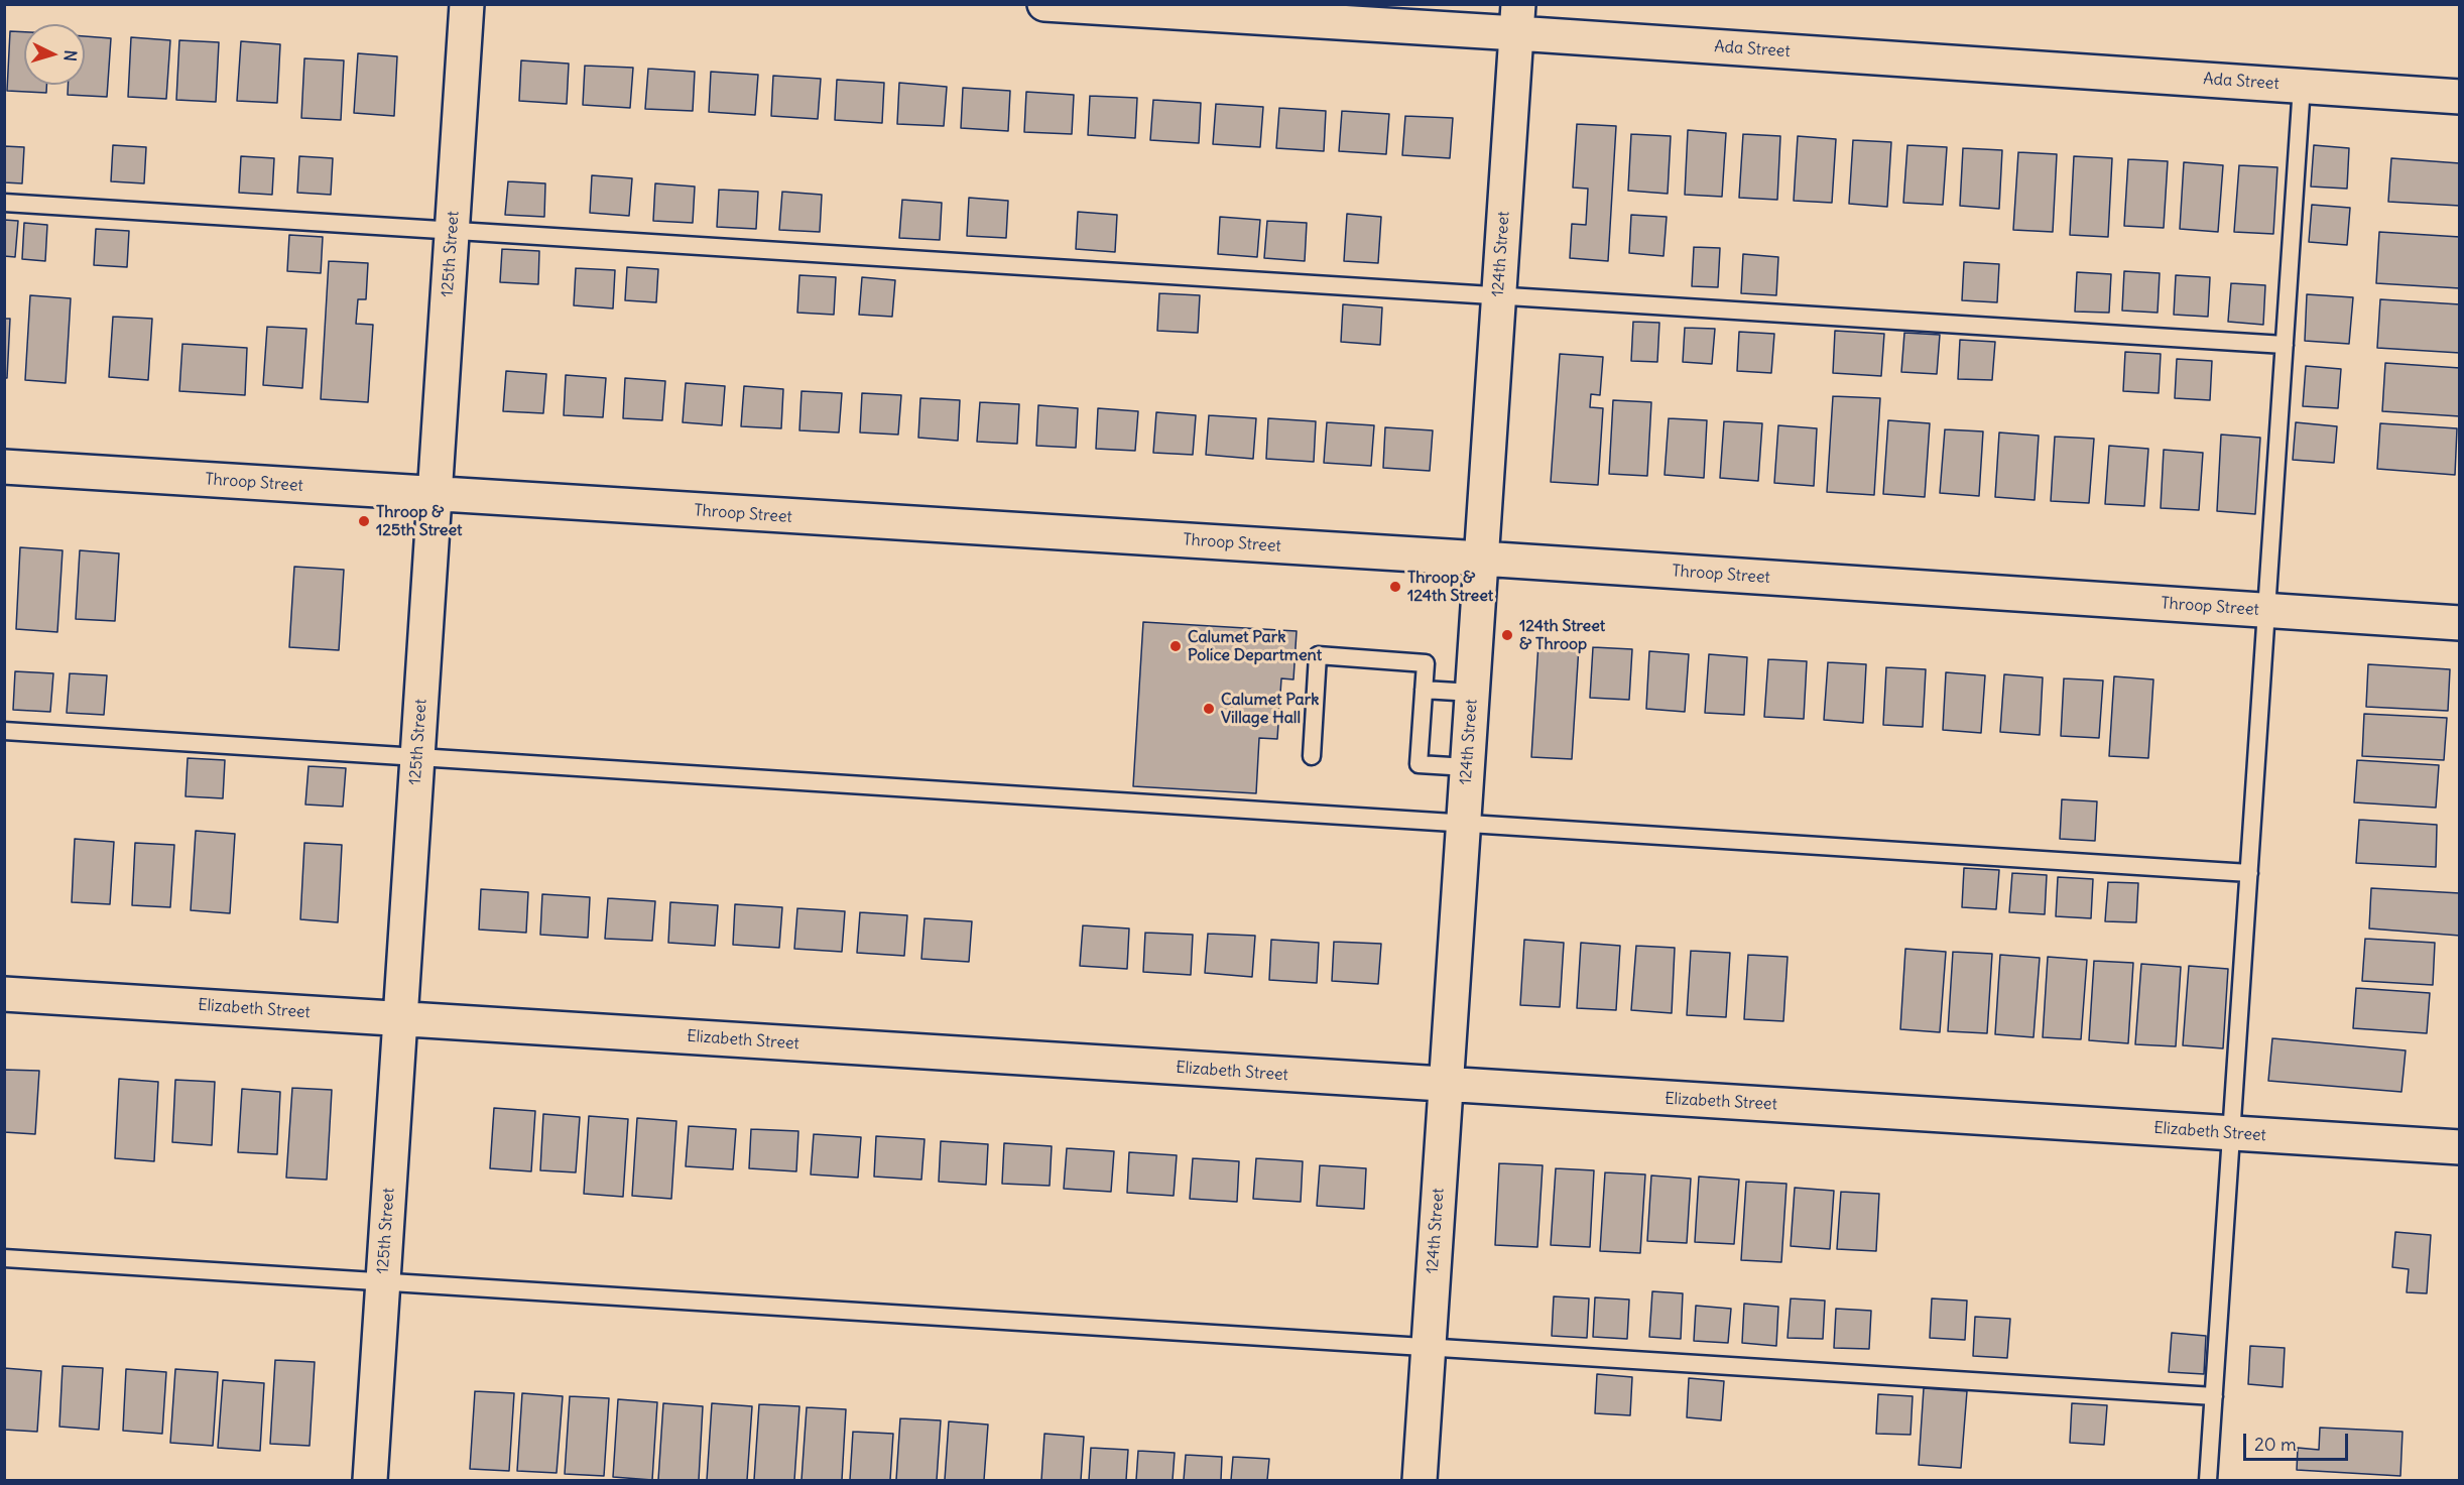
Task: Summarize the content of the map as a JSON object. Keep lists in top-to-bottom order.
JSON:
{
  "streets": {
    "street": [
      "Ada Street",
      "125th Street",
      "124th Street",
      "Throop Street",
      "Elizabeth Street"
    ]
  },
  "crossings": [
    ["Ada Street", "124th Street"],
    ["125th Street", "Throop Street"],
    ["125th Street", "Elizabeth Street"],
    ["124th Street", "Throop Street"],
    ["124th Street", "Elizabeth Street"]
  ],
  "places": [
    "Throop & 125th Street",
    "Throop & 124th Street",
    "124th Street & Throop",
    "Calumet Park Police Department",
    "Calumet Park Village Hall"
  ],
  "scale_bar": "20 m",
  "north": "right"
}
